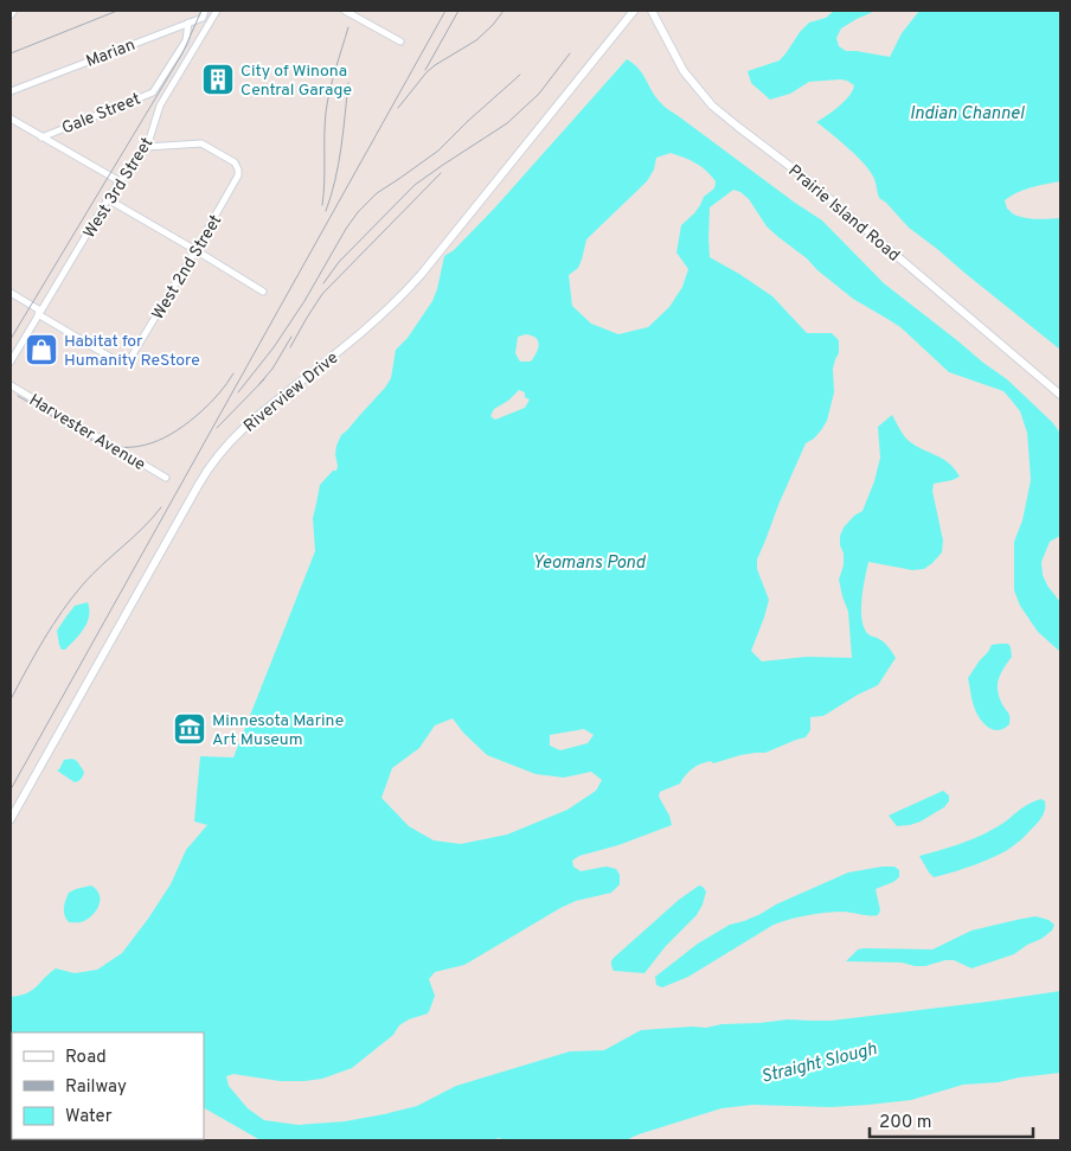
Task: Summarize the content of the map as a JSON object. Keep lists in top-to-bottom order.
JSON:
{
  "streets": {
    "street": [
      "Marian",
      "Gale Street",
      "West 3rd Street",
      "Prairie Island Road",
      "West 2nd Street",
      "Riverview Drive",
      "Harvester Avenue"
    ]
  },
  "crossings": [
    ["Marian", "Gale Street"],
    ["West 3rd Street", "West 2nd Street"]
  ],
  "water": ["Indian Channel", "Yeomans Pond", "Straight Slough"],
  "places": {
    "building": ["City of Winona Central Garage"],
    "shop": ["Habitat for Humanity ReStore"],
    "museum": ["Minnesota Marine Art Museum"]
  },
  "legend": ["Road", "Railway", "Water"],
  "scale_bar": "200 m"
}
